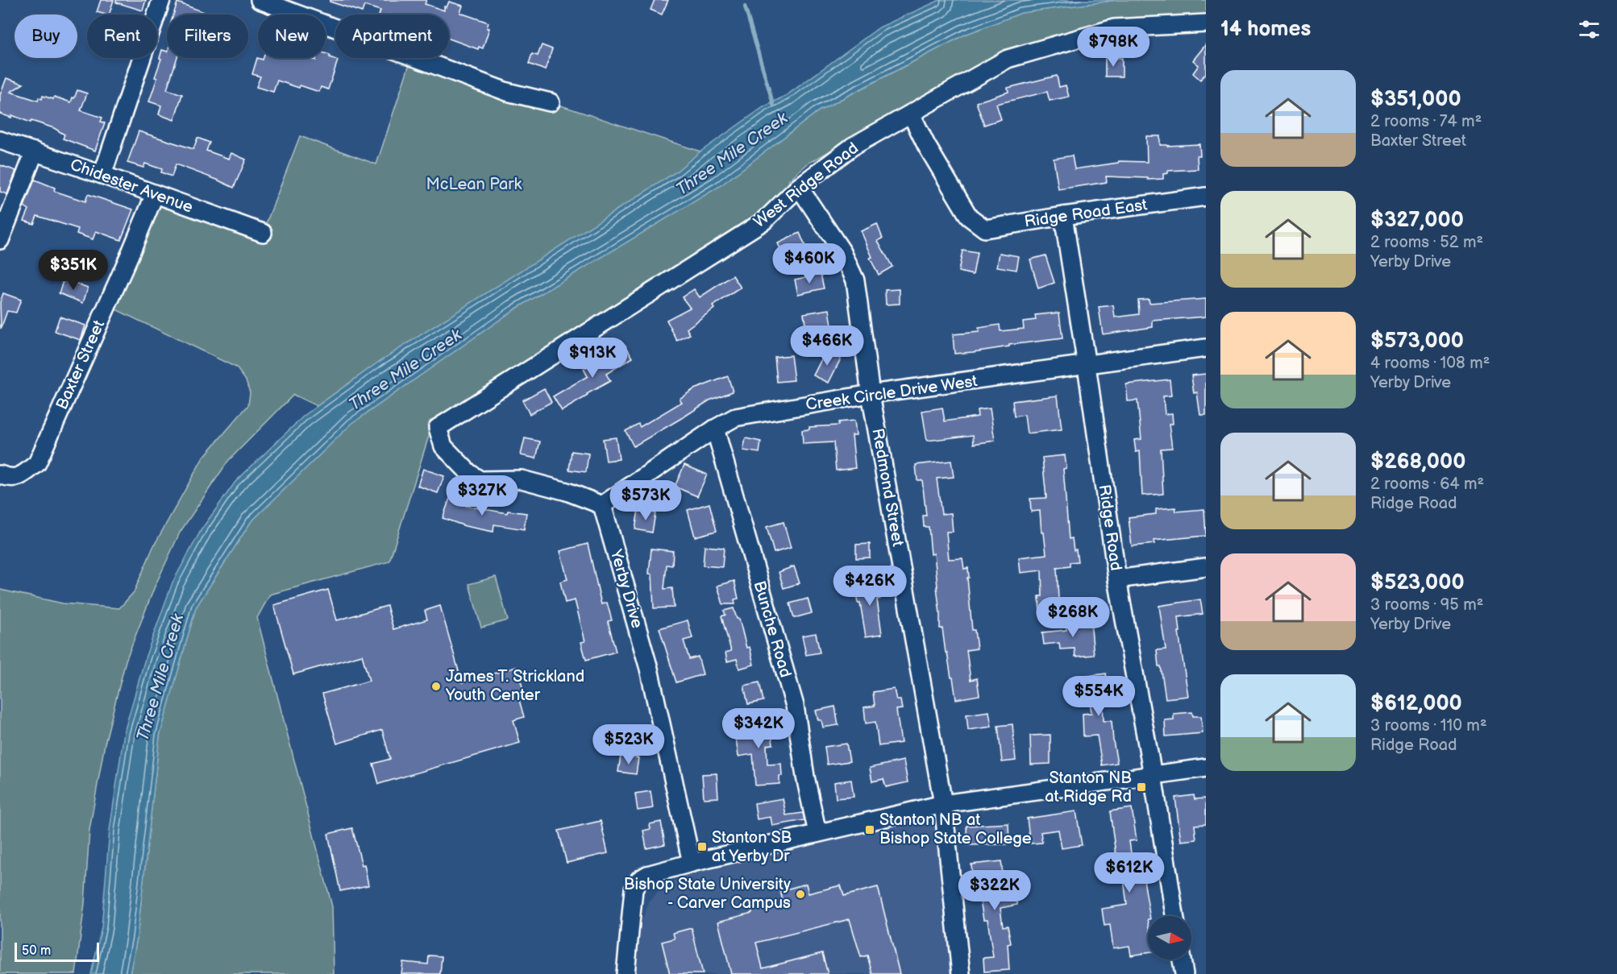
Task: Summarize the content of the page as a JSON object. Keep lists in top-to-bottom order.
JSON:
{
  "streets": {
    "street": [
      "West Ridge Road",
      "Chidester Avenue",
      "Ridge Road East",
      "Baxter Street",
      "Creek Circle Drive West",
      "Redmond Street",
      "Ridge Road",
      "Yerby Drive",
      "Bunche Road"
    ]
  },
  "crossings": [
    ["West Ridge Road", "Ridge Road East"],
    ["West Ridge Road", "Creek Circle Drive West"],
    ["West Ridge Road", "Redmond Street"],
    ["West Ridge Road", "Yerby Drive"],
    ["Chidester Avenue", "Baxter Street"],
    ["Ridge Road East", "Ridge Road"],
    ["Creek Circle Drive West", "Redmond Street"],
    ["Creek Circle Drive West", "Ridge Road"],
    ["Creek Circle Drive West", "Yerby Drive"],
    ["Creek Circle Drive West", "Bunche Road"]
  ],
  "water": ["Three Mile Creek"],
  "parks": ["McLean Park"],
  "places": {
    "other": ["James T. Strickland Youth Center", "Bishop State University - Carver Campus"],
    "transit": ["Stanton NB at Ridge Rd", "Stanton NB at Bishop State College", "Stanton SB at Yerby Dr"]
  },
  "scale_bar": "50 m",
  "north": "right",
  "page": {
    "heading": "14 homes",
    "chip": [
      "Buy",
      "Rent",
      "Filters",
      "New",
      "Apartment"
    ],
    "price": [
      "$798K",
      "$460K",
      "$351K",
      "$466K",
      "$913K",
      "$327K",
      "$573K",
      "$426K",
      "$268K",
      "$554K",
      "$342K",
      "$523K",
      "$612K",
      "$322K"
    ],
    "list": [
      {
        "name": "$351,000",
        "note": "2 rooms · 74 m² · Baxter Street"
      },
      {
        "name": "$327,000",
        "note": "2 rooms · 52 m² · Yerby Drive"
      },
      {
        "name": "$573,000",
        "note": "4 rooms · 108 m² · Yerby Drive"
      },
      {
        "name": "$268,000",
        "note": "2 rooms · 64 m² · Ridge Road"
      },
      {
        "name": "$523,000",
        "note": "3 rooms · 95 m² · Yerby Drive"
      },
      {
        "name": "$612,000",
        "note": "3 rooms · 110 m² · Ridge Road"
      }
    ],
    "scale": "50 m"
  }
}
